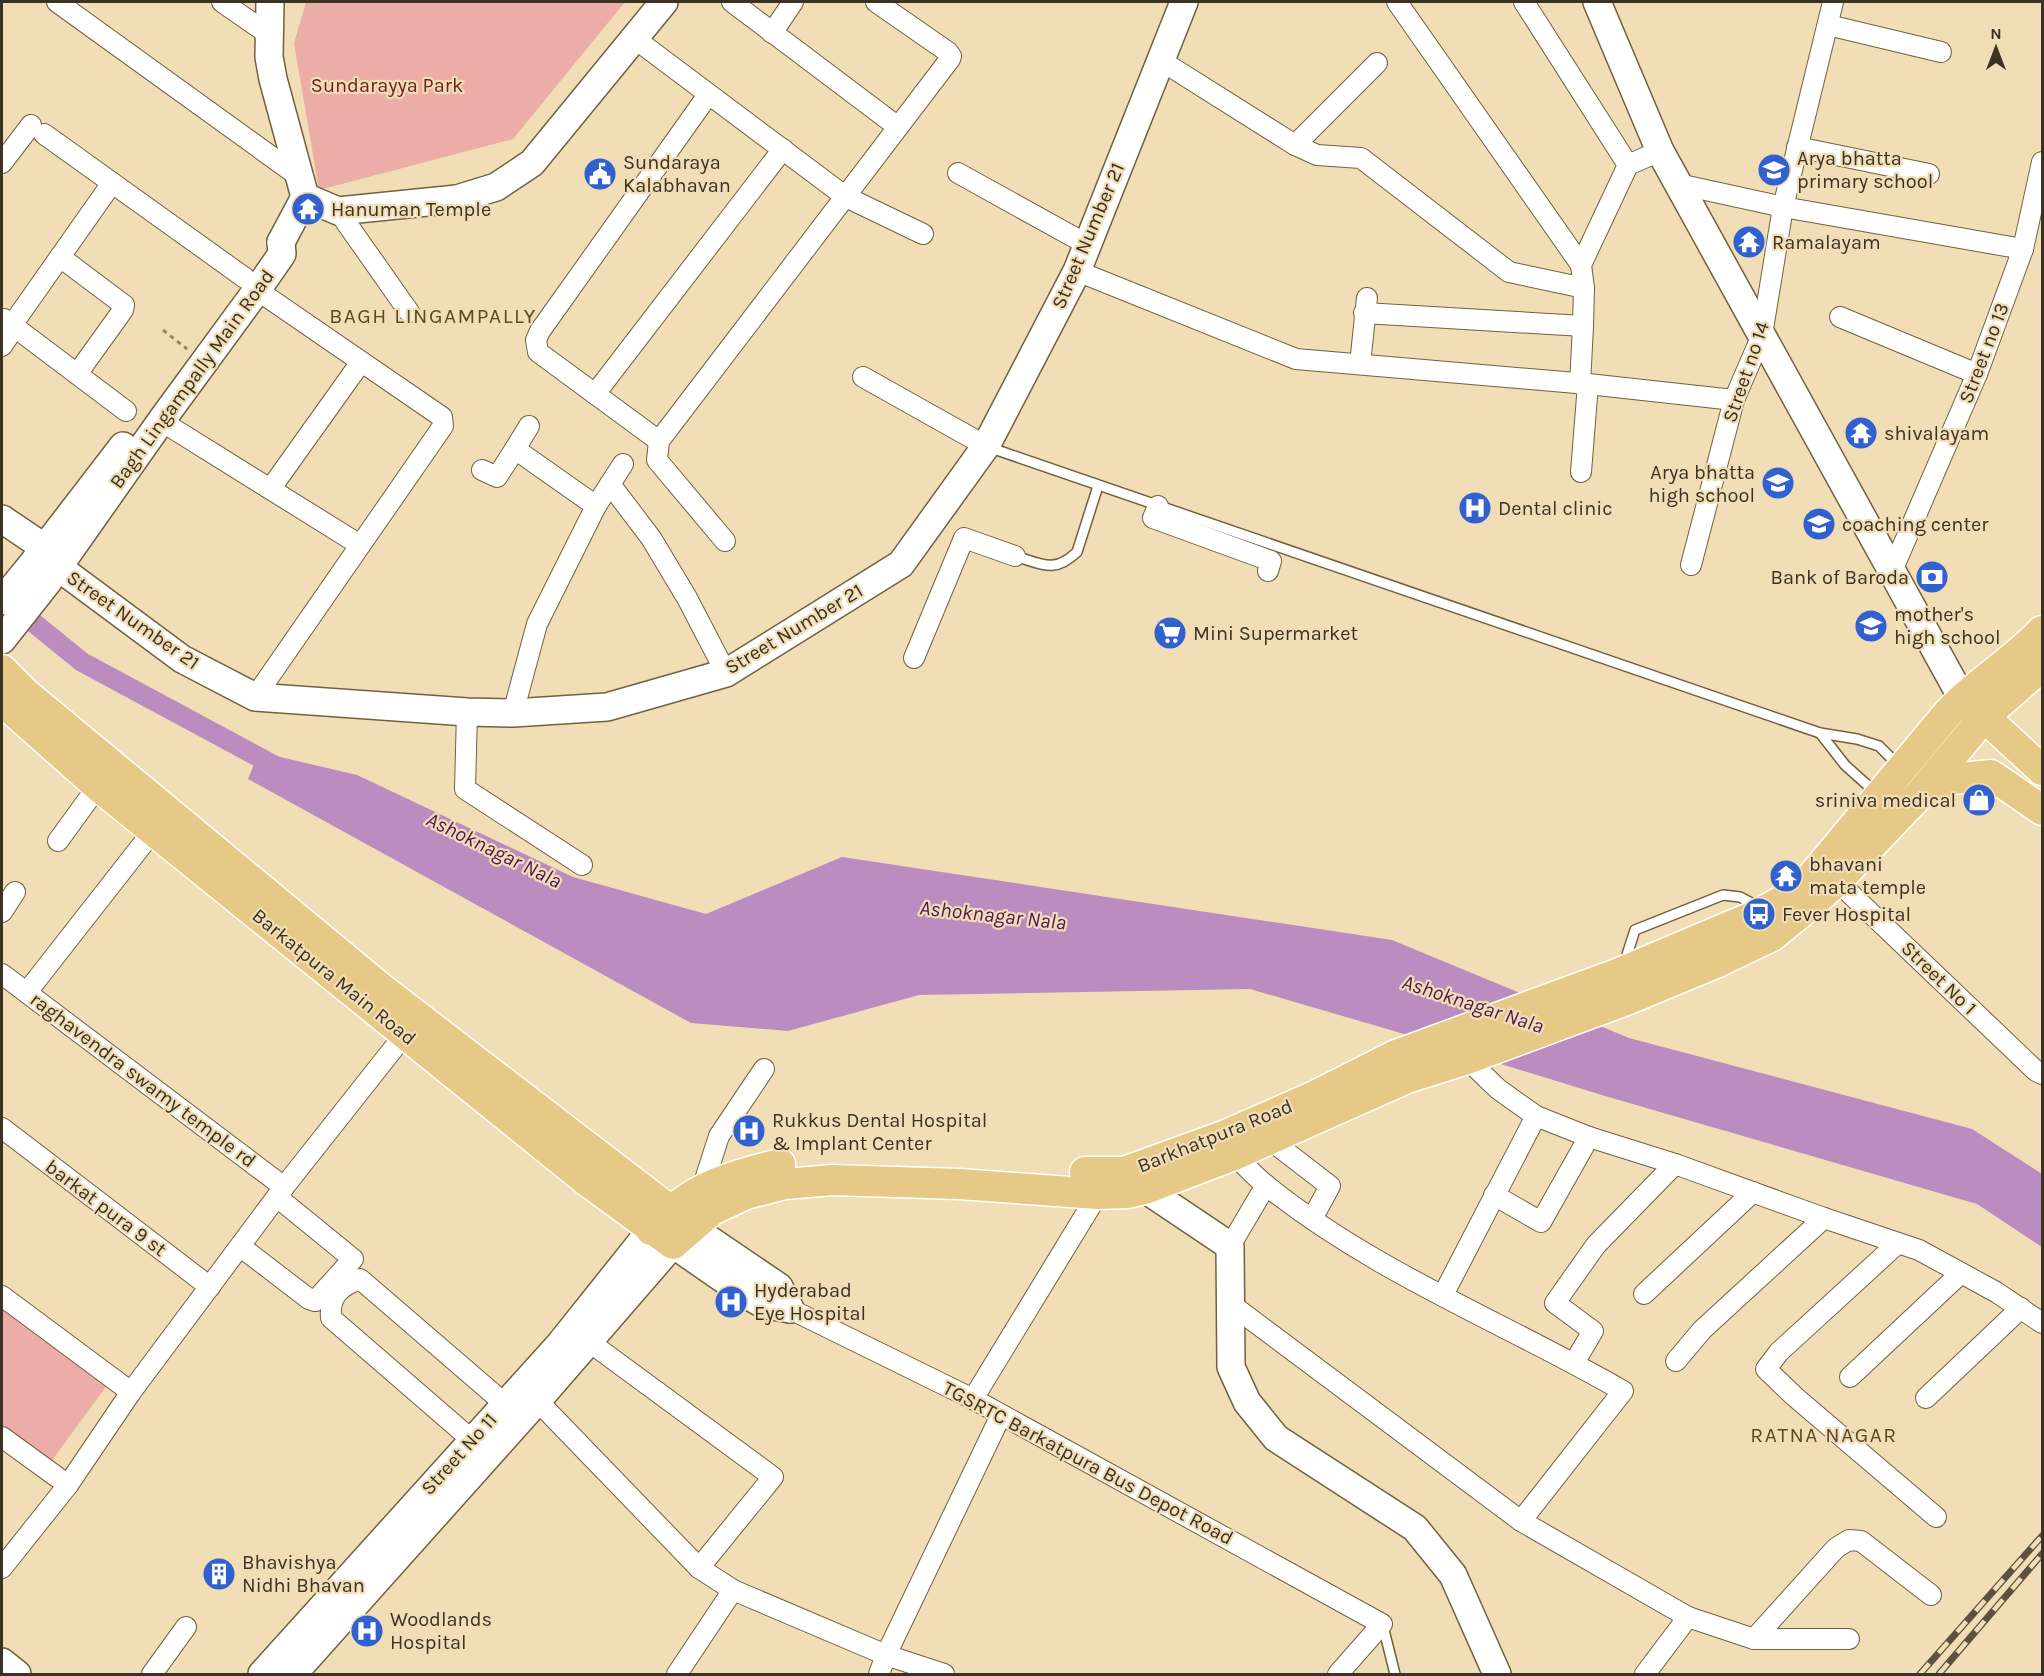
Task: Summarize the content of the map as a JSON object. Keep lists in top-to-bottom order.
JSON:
{
  "streets": {
    "main road": ["Barkatpura Main Road", "Barkhatpura Road"],
    "street": [
      "Street Number 21",
      "Street no 13",
      "Street no 14",
      "Bagh Lingampally Main Road",
      "Street No 1",
      "raghavendra swamy temple rd",
      "barkat pura 9 st",
      "Street No 11",
      "TGSRTC Barkatpura Bus Depot Road"
    ]
  },
  "crossings": [
    ["Street Number 21", "Bagh Lingampally Main Road"],
    ["Barkatpura Main Road", "Barkhatpura Road"],
    ["Barkatpura Main Road", "Street No 11"],
    ["Barkatpura Main Road", "TGSRTC Barkatpura Bus Depot Road"],
    ["Barkhatpura Road", "Street No 11"],
    ["Barkhatpura Road", "TGSRTC Barkatpura Bus Depot Road"],
    ["Street No 11", "TGSRTC Barkatpura Bus Depot Road"]
  ],
  "districts": ["BAGH LINGAMPALLY", "RATNA NAGAR"],
  "water": ["Ashoknagar Nala"],
  "parks": ["Sundarayya Park"],
  "places": {
    "school or university": [
      "Arya bhatta primary school",
      "Arya bhatta high school",
      "coaching center",
      "mother's high school"
    ],
    "public building": ["Sundaraya Kalabhavan"],
    "temple": [
      "Hanuman Temple",
      "Ramalayam",
      "shivalayam",
      "bhavani mata temple"
    ],
    "hospital": [
      "Dental clinic",
      "Rukkus Dental Hospital & Implant Center",
      "Hyderabad Eye Hospital",
      "Woodlands Hospital"
    ],
    "bank": ["Bank of Baroda"],
    "supermarket": ["Mini Supermarket"],
    "shop": ["sriniva medical"],
    "bus stop": ["Fever Hospital"],
    "building": ["Bhavishya Nidhi Bhavan"]
  },
  "north": "top"
}
